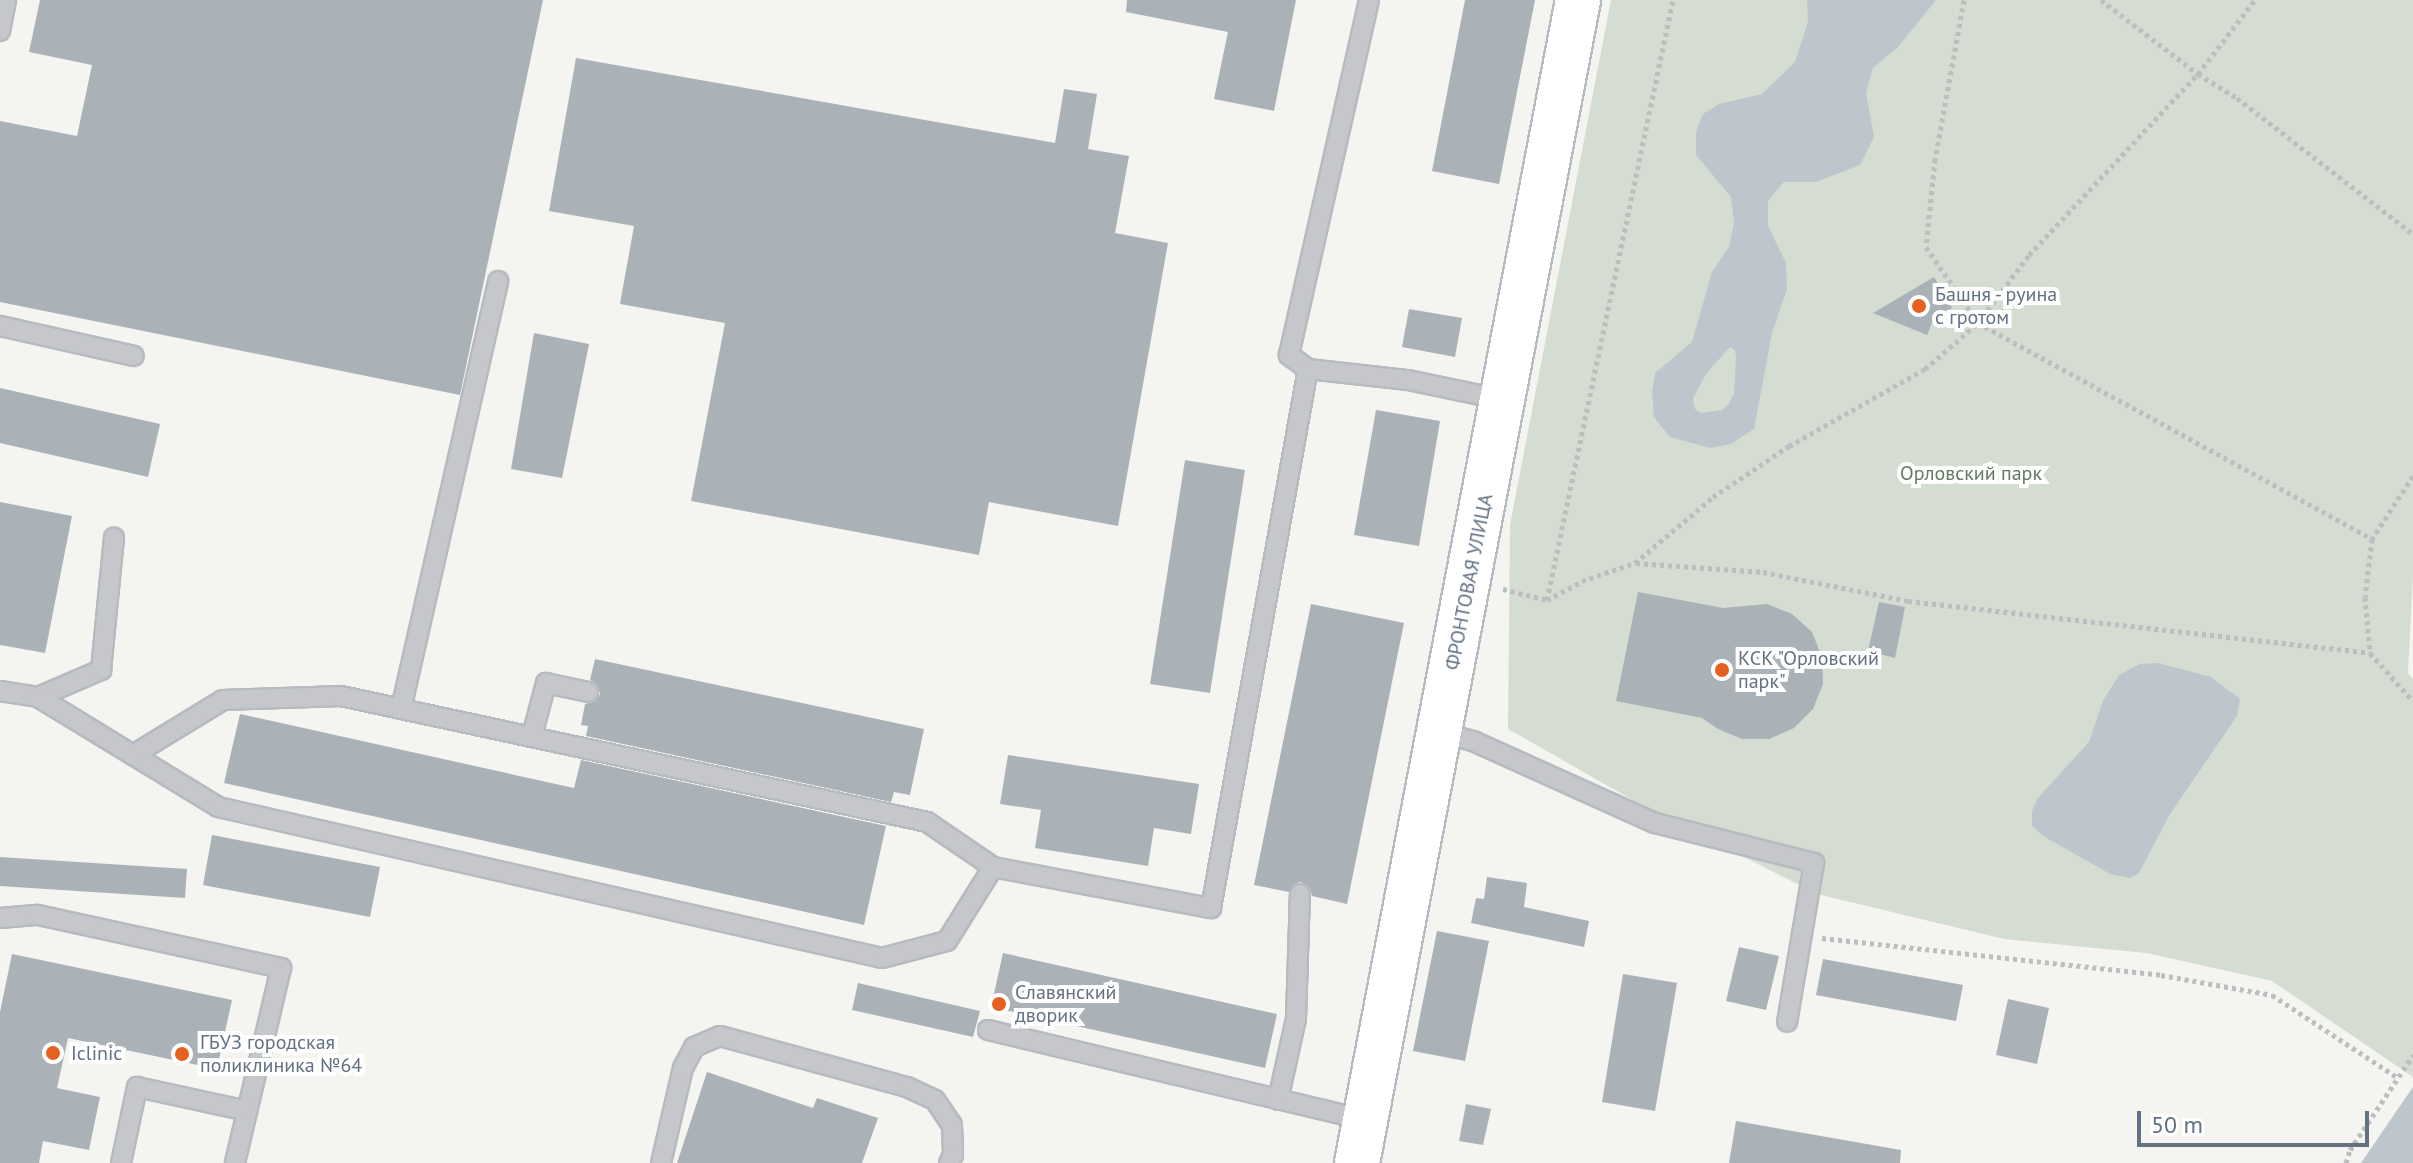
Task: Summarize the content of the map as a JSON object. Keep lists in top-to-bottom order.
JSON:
{
  "streets": {
    "main road": ["ФРОНТОВАЯ УЛИЦА"]
  },
  "parks": ["Орловский парк"],
  "places": [
    "Башня - руина с гротом",
    "КСК \"Орловский парк\"",
    "Славянский дворик",
    "Iclinic",
    "ГБУЗ городская поликлиника №64"
  ],
  "scale_bar": "50 m"
}
